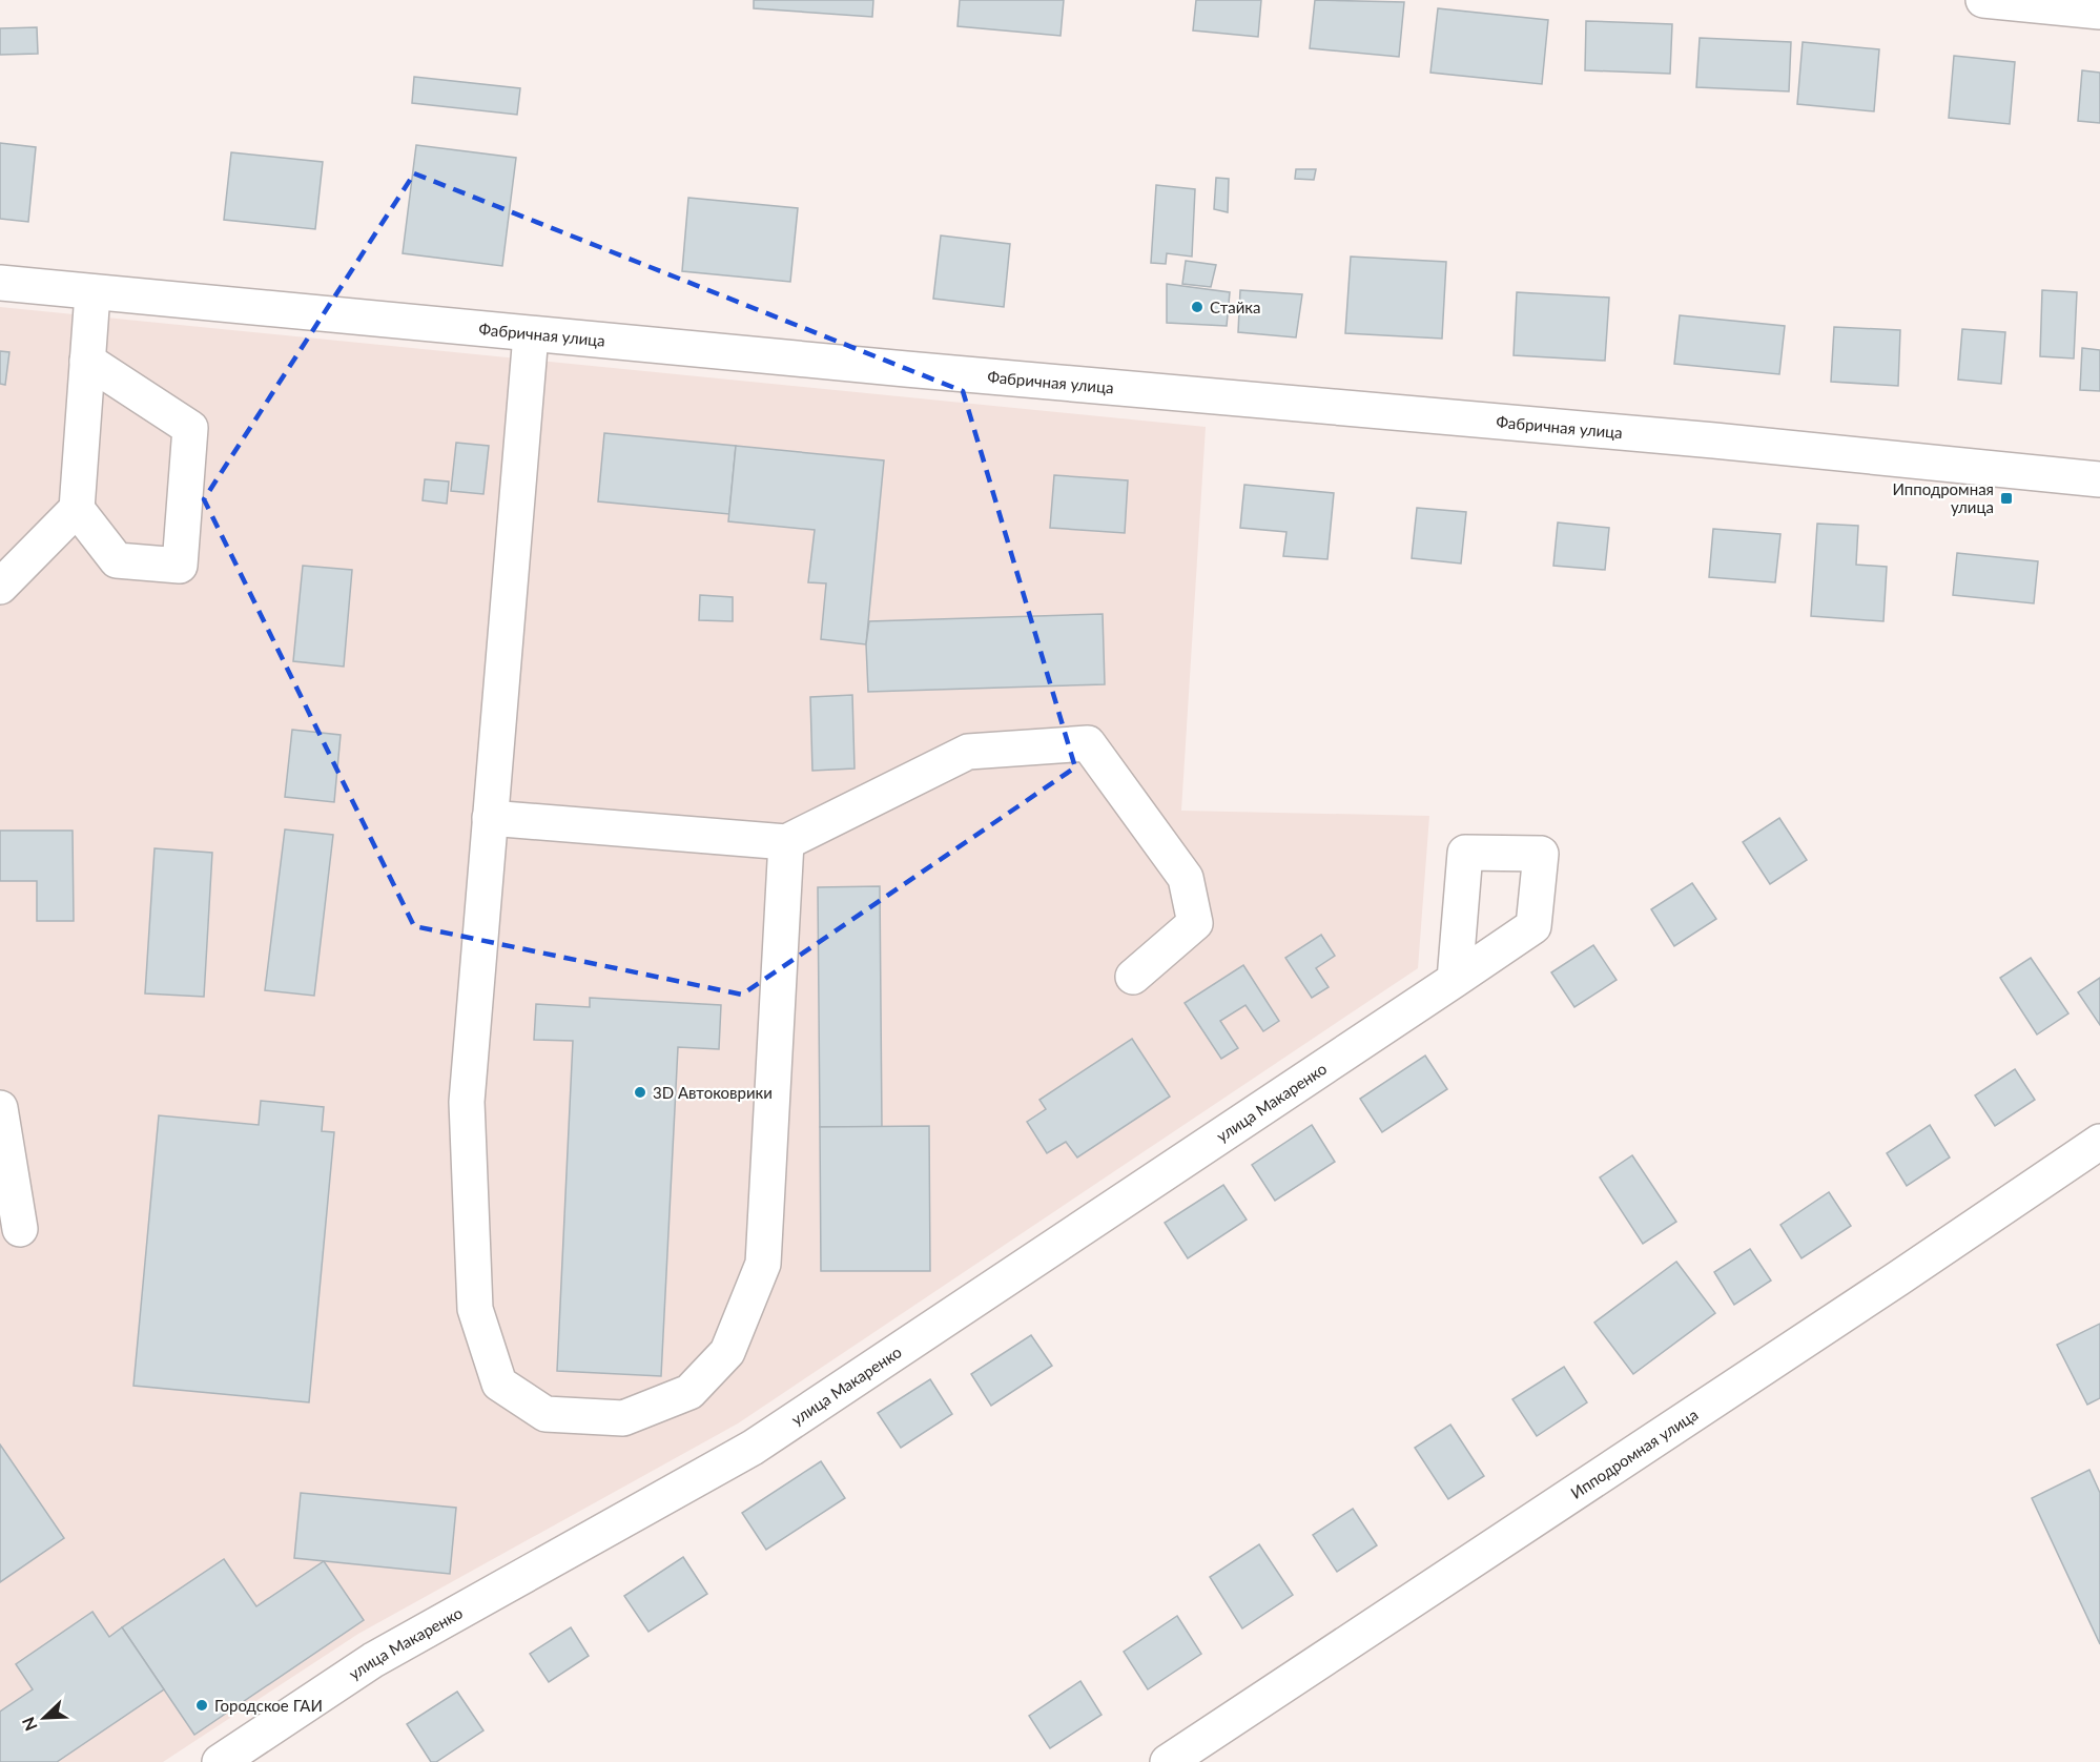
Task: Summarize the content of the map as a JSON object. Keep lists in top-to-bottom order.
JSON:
{
  "streets": {
    "street": ["Фабричная улица", "улица Макаренко", "Ипподромная улица"]
  },
  "places": {
    "other": ["Стайка", "3D Автоковрики", "Городское ГАИ"],
    "transit": ["Ипподромная улица"]
  },
  "north": "bottom left"
}
